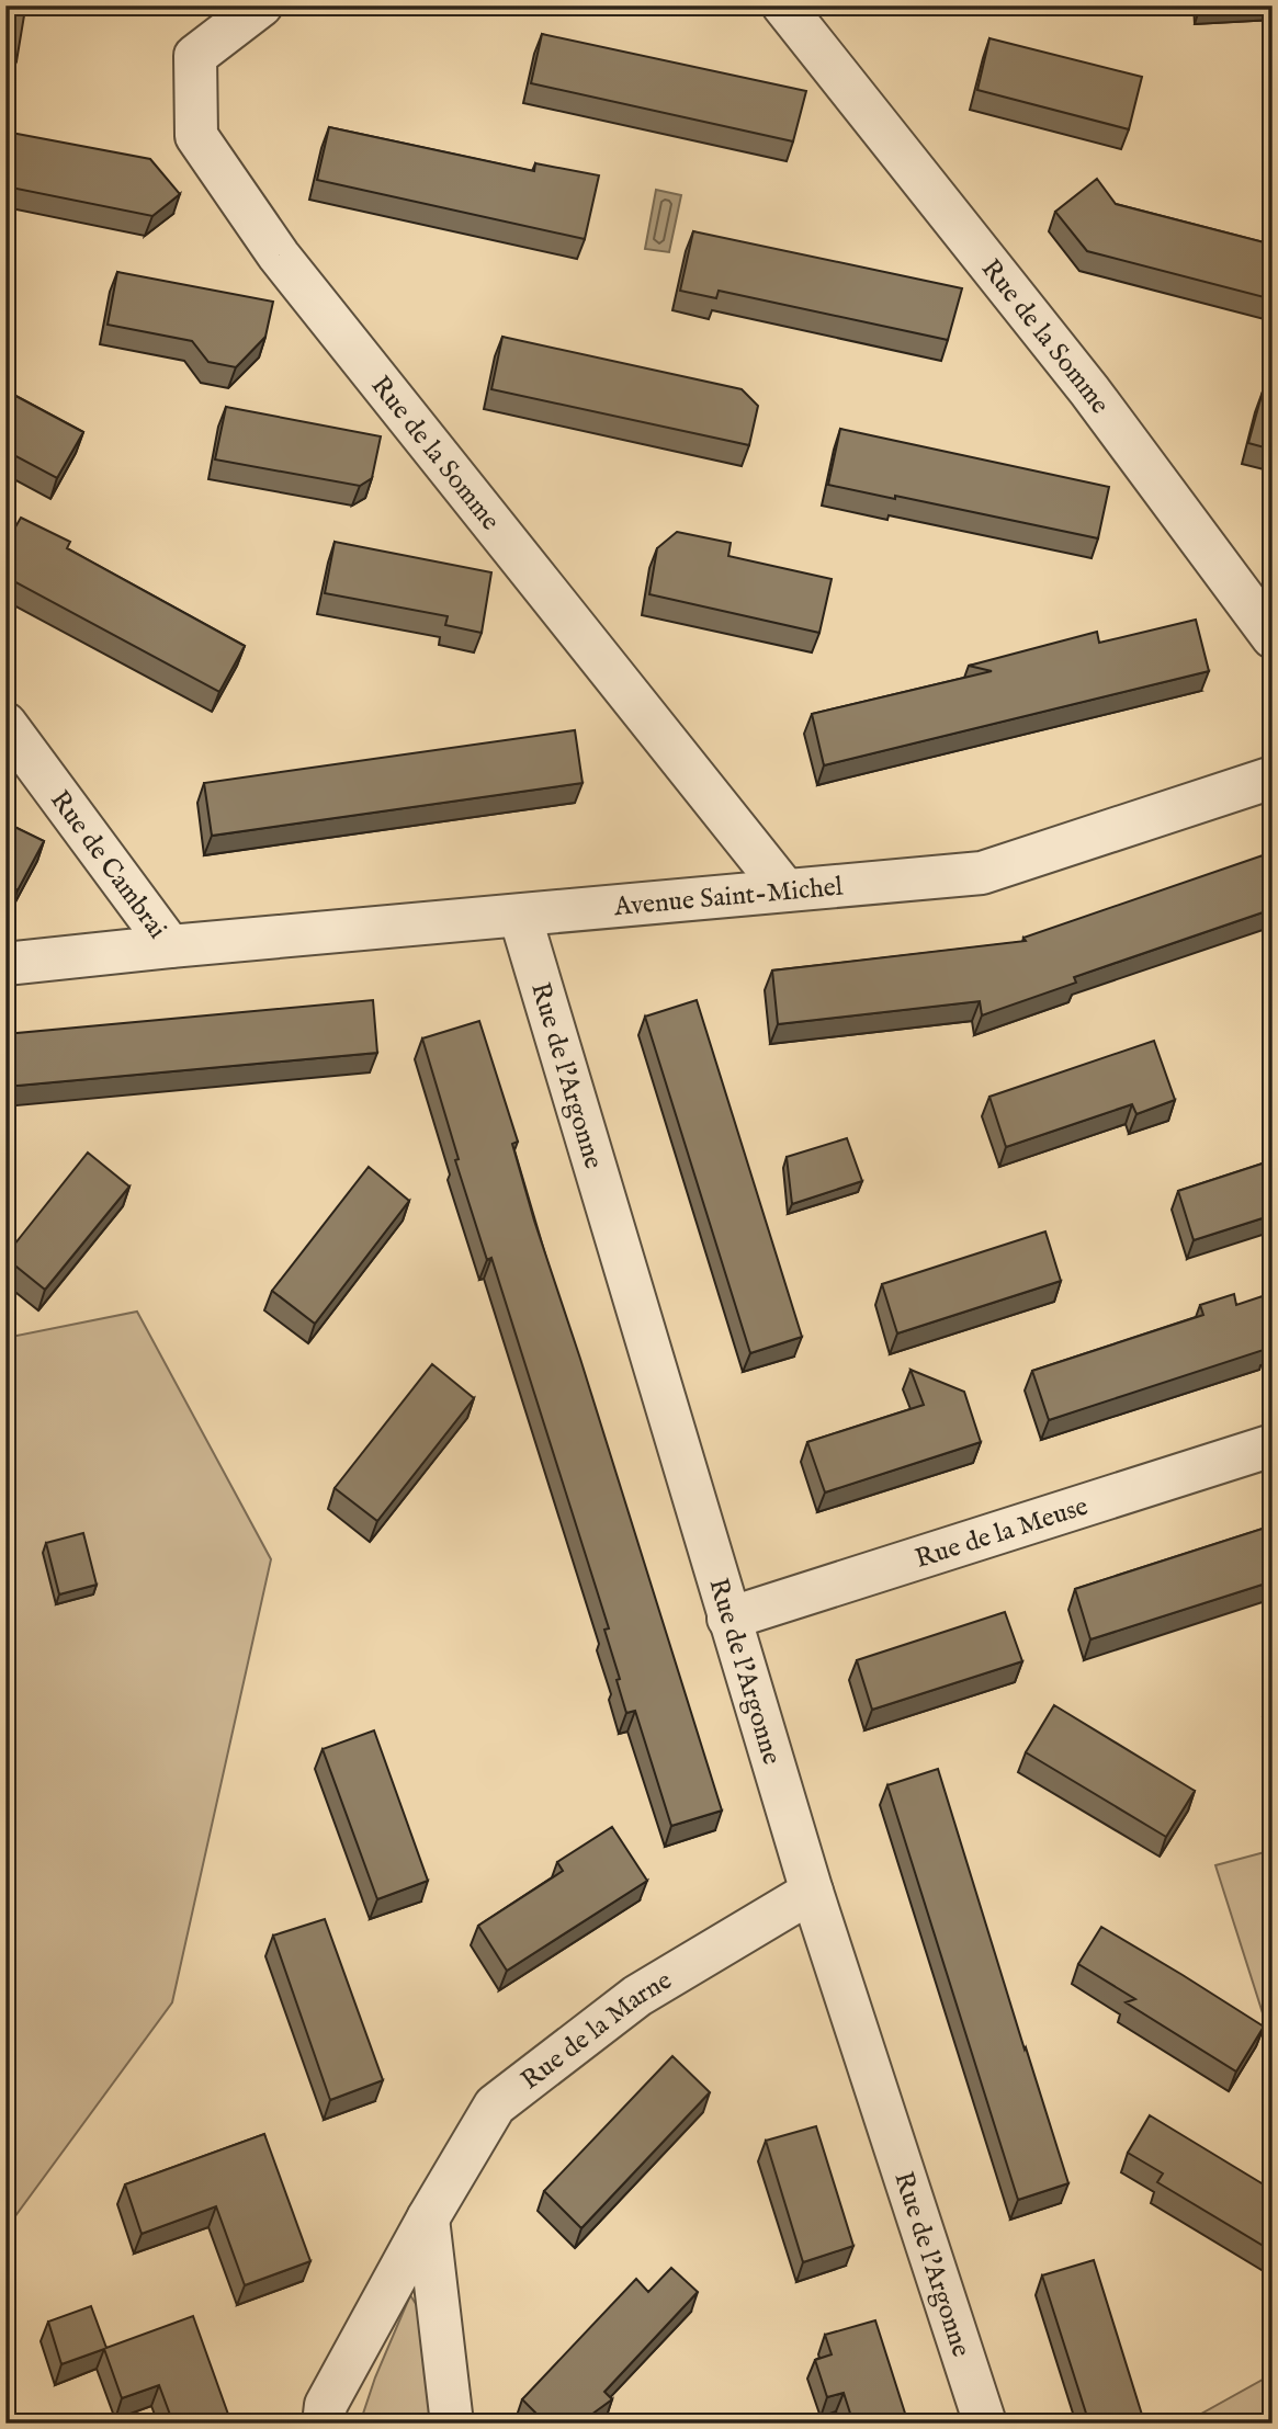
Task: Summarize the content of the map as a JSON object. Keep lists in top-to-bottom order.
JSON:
{
  "streets": {
    "street": [
      "Rue de la Somme",
      "Rue de Cambrai",
      "Avenue Saint-Michel",
      "Rue de l'Argonne",
      "Rue de la Meuse",
      "Rue de la Marne"
    ]
  },
  "crossings": [
    ["Rue de la Somme", "Avenue Saint-Michel"],
    ["Rue de Cambrai", "Avenue Saint-Michel"],
    ["Avenue Saint-Michel", "Rue de l'Argonne"],
    ["Rue de l'Argonne", "Rue de la Meuse"],
    ["Rue de l'Argonne", "Rue de la Marne"]
  ]
}
